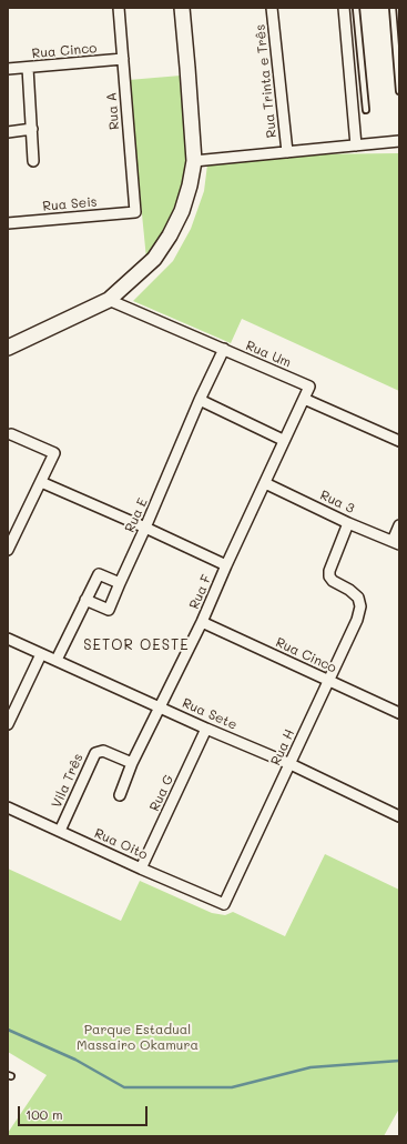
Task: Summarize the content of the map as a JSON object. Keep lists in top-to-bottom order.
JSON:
{
  "streets": {
    "street": [
      "Rua Cinco",
      "Rua Trinta e Três",
      "Rua A",
      "Rua Seis",
      "Rua Um",
      "Rua 3",
      "Rua E",
      "Rua F",
      "Rua Sete",
      "Rua H",
      "Vila Três",
      "Rua G",
      "Rua Oito"
    ]
  },
  "crossings": [
    ["Rua Cinco", "Rua A"],
    ["Rua Cinco", "Rua F"],
    ["Rua Cinco", "Rua H"],
    ["Rua A", "Rua Seis"],
    ["Rua Um", "Rua E"],
    ["Rua Um", "Rua F"],
    ["Rua 3", "Rua F"],
    ["Rua 3", "Rua H"],
    ["Rua F", "Rua Sete"],
    ["Rua F", "Vila Três"],
    ["Rua Sete", "Rua H"],
    ["Rua Sete", "Rua G"],
    ["Rua H", "Rua Oito"],
    ["Vila Três", "Rua Oito"],
    ["Rua G", "Rua Oito"]
  ],
  "districts": ["SETOR OESTE"],
  "parks": ["Parque Estadual Massairo Okamura"],
  "scale_bar": "100 m"
}
